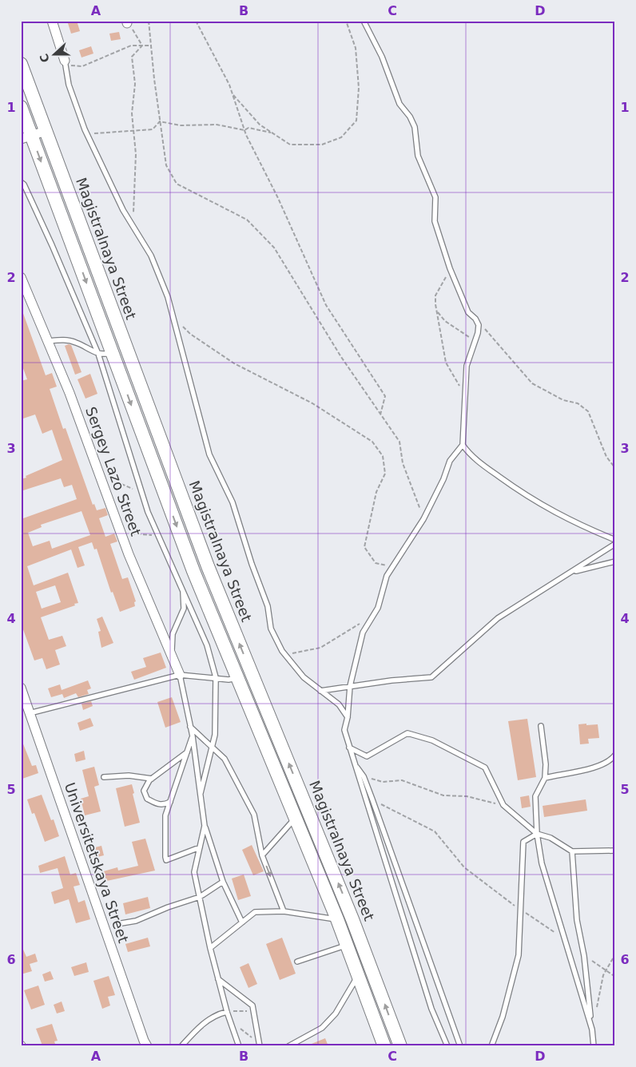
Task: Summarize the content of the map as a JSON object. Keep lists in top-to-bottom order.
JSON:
{
  "streets": {
    "main road": ["Magistralnaya Street"],
    "street": ["Sergey Lazo Street", "Universitetskaya Street"]
  },
  "north": "left",
  "grid": {
    "columns": [
      "A",
      "B",
      "C",
      "D"
    ],
    "rows": [
      "1",
      "2",
      "3",
      "4",
      "5",
      "6"
    ]
  }
}
